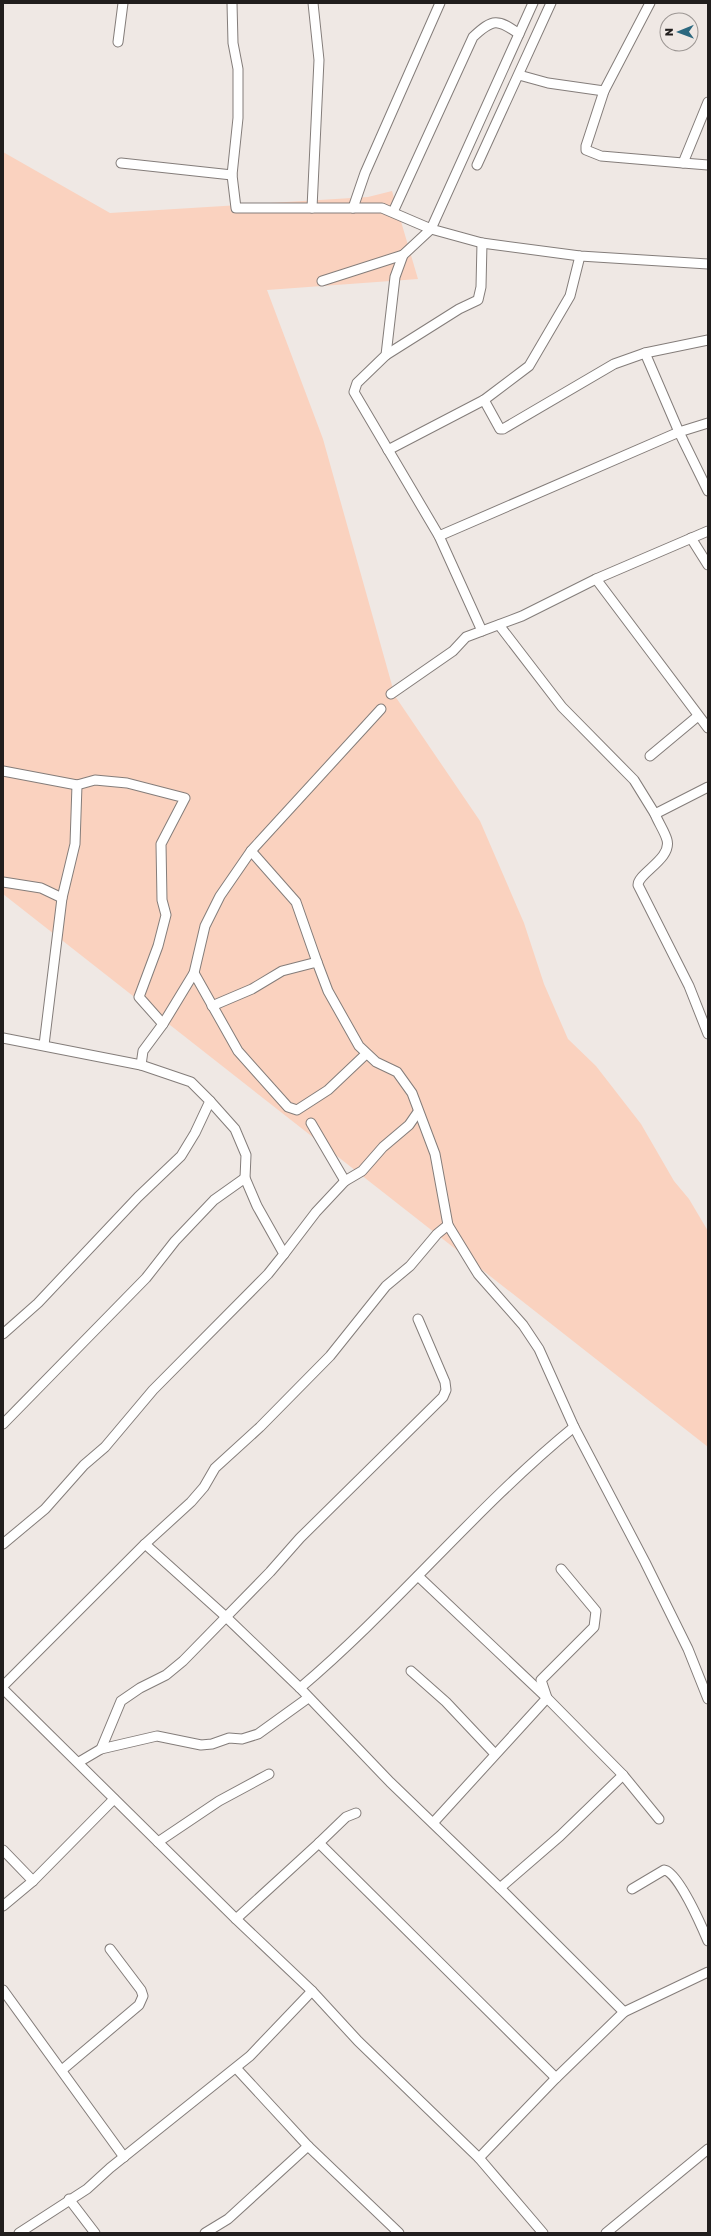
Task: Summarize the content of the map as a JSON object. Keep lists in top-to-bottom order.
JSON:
{
  "north": "left"
}
